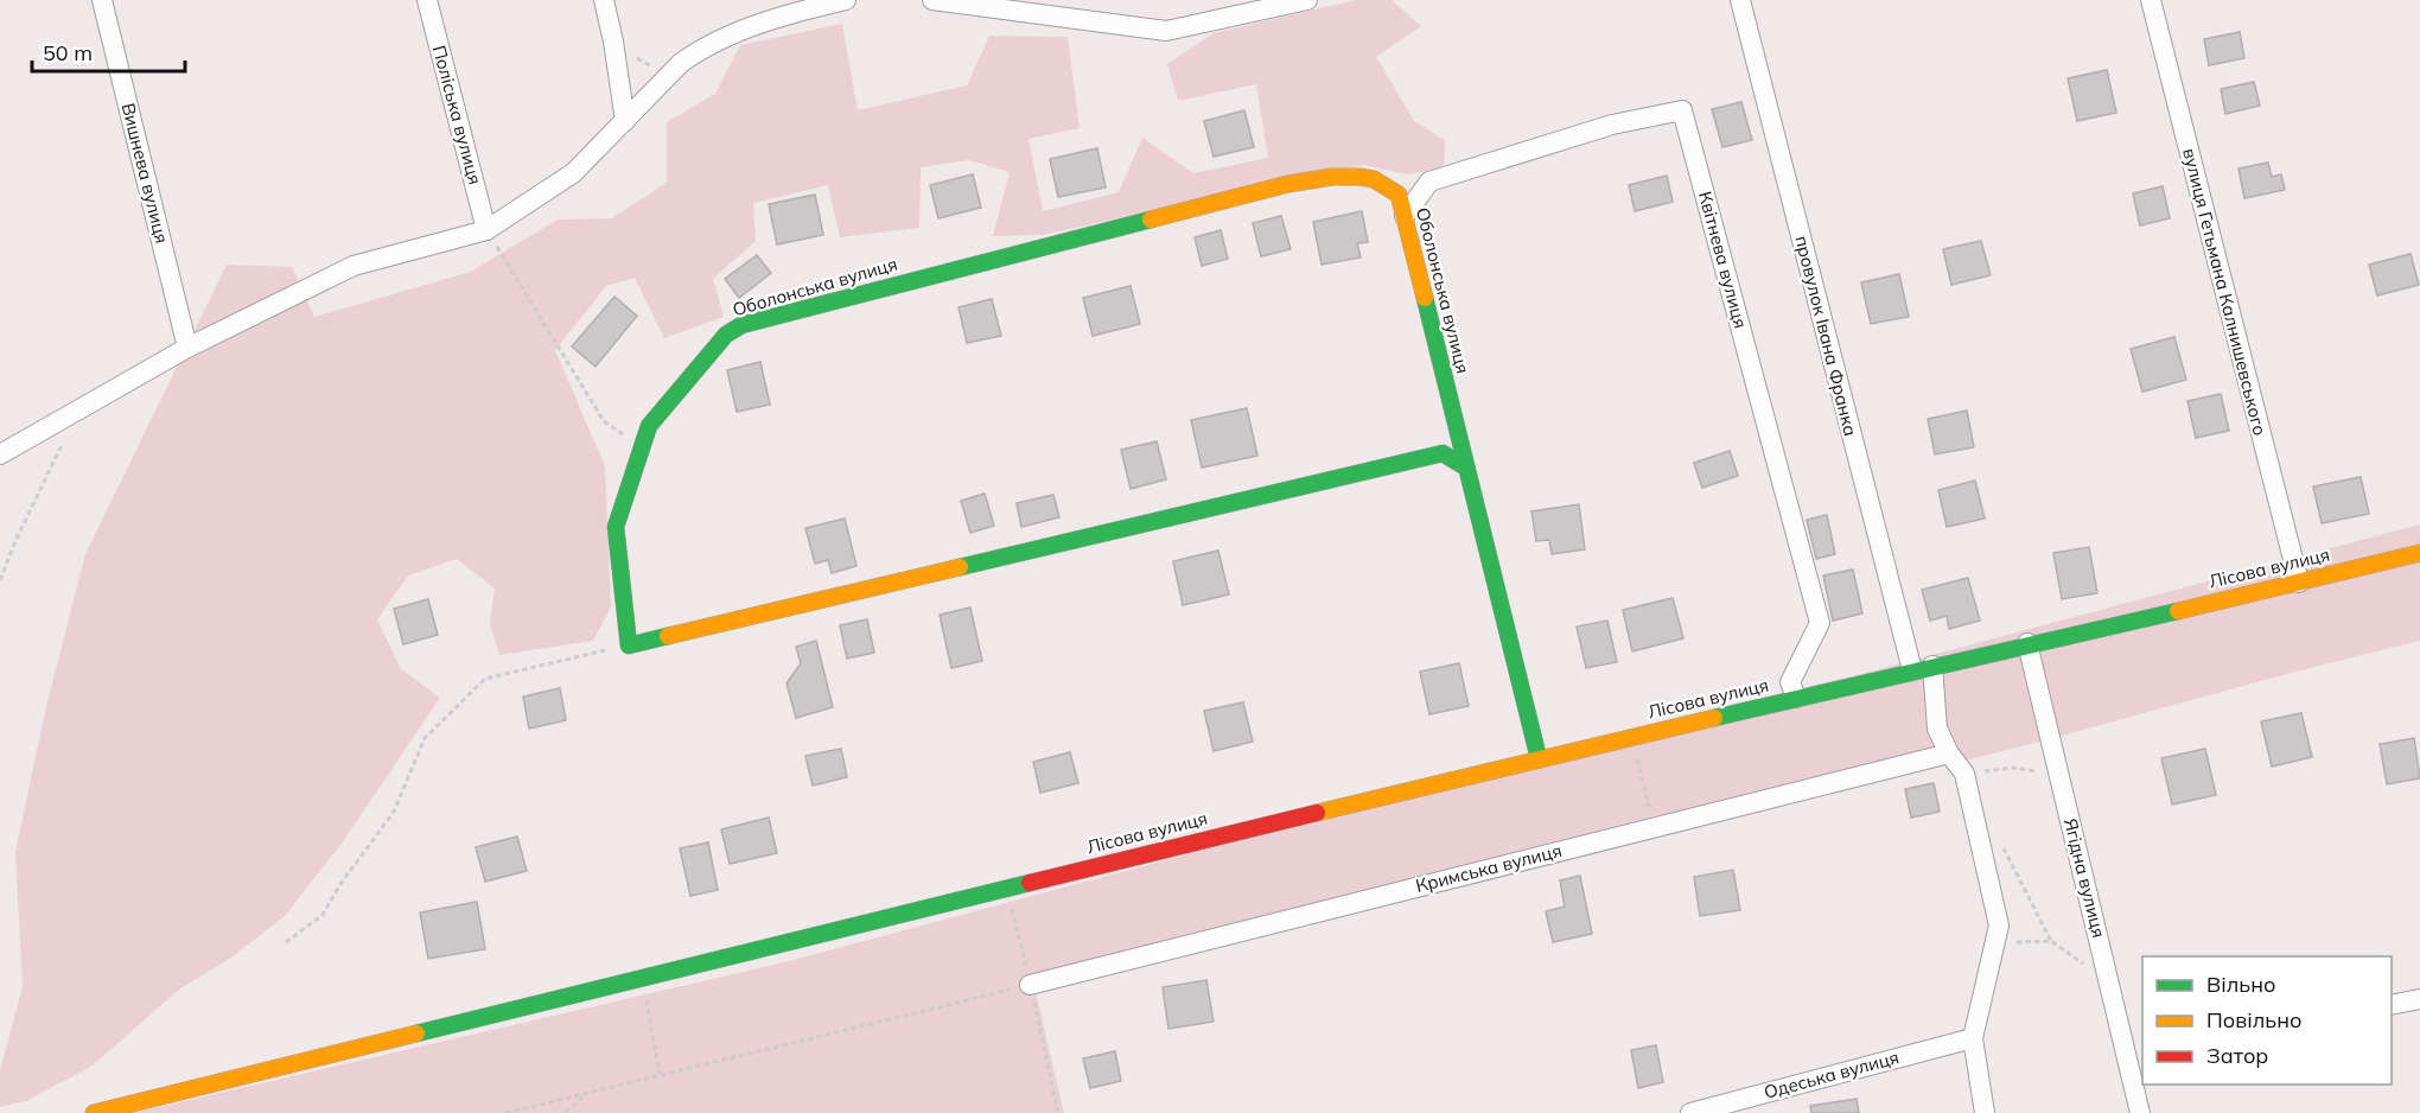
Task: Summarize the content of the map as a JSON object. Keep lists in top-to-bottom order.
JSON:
{
  "streets": {
    "street": [
      "Поліська вулиця",
      "Вишнева вулиця",
      "Квітнева вулиця",
      "Оболонська вулиця",
      "вулиця Гетьмана Калнишевського",
      "провулок Івана Франка",
      "Лісова вулиця",
      "Кримська вулиця",
      "Ягідна вулиця",
      "Одеська вулиця"
    ]
  },
  "crossings": [
    ["Квітнева вулиця", "Оболонська вулиця"],
    ["Квітнева вулиця", "Лісова вулиця"],
    ["Оболонська вулиця", "Лісова вулиця"],
    ["вулиця Гетьмана Калнишевського", "Лісова вулиця"],
    ["провулок Івана Франка", "Лісова вулиця"],
    ["Лісова вулиця", "Ягідна вулиця"]
  ],
  "legend": ["Вільно", "Повільно", "Затор"],
  "scale_bar": "50 m"
}
